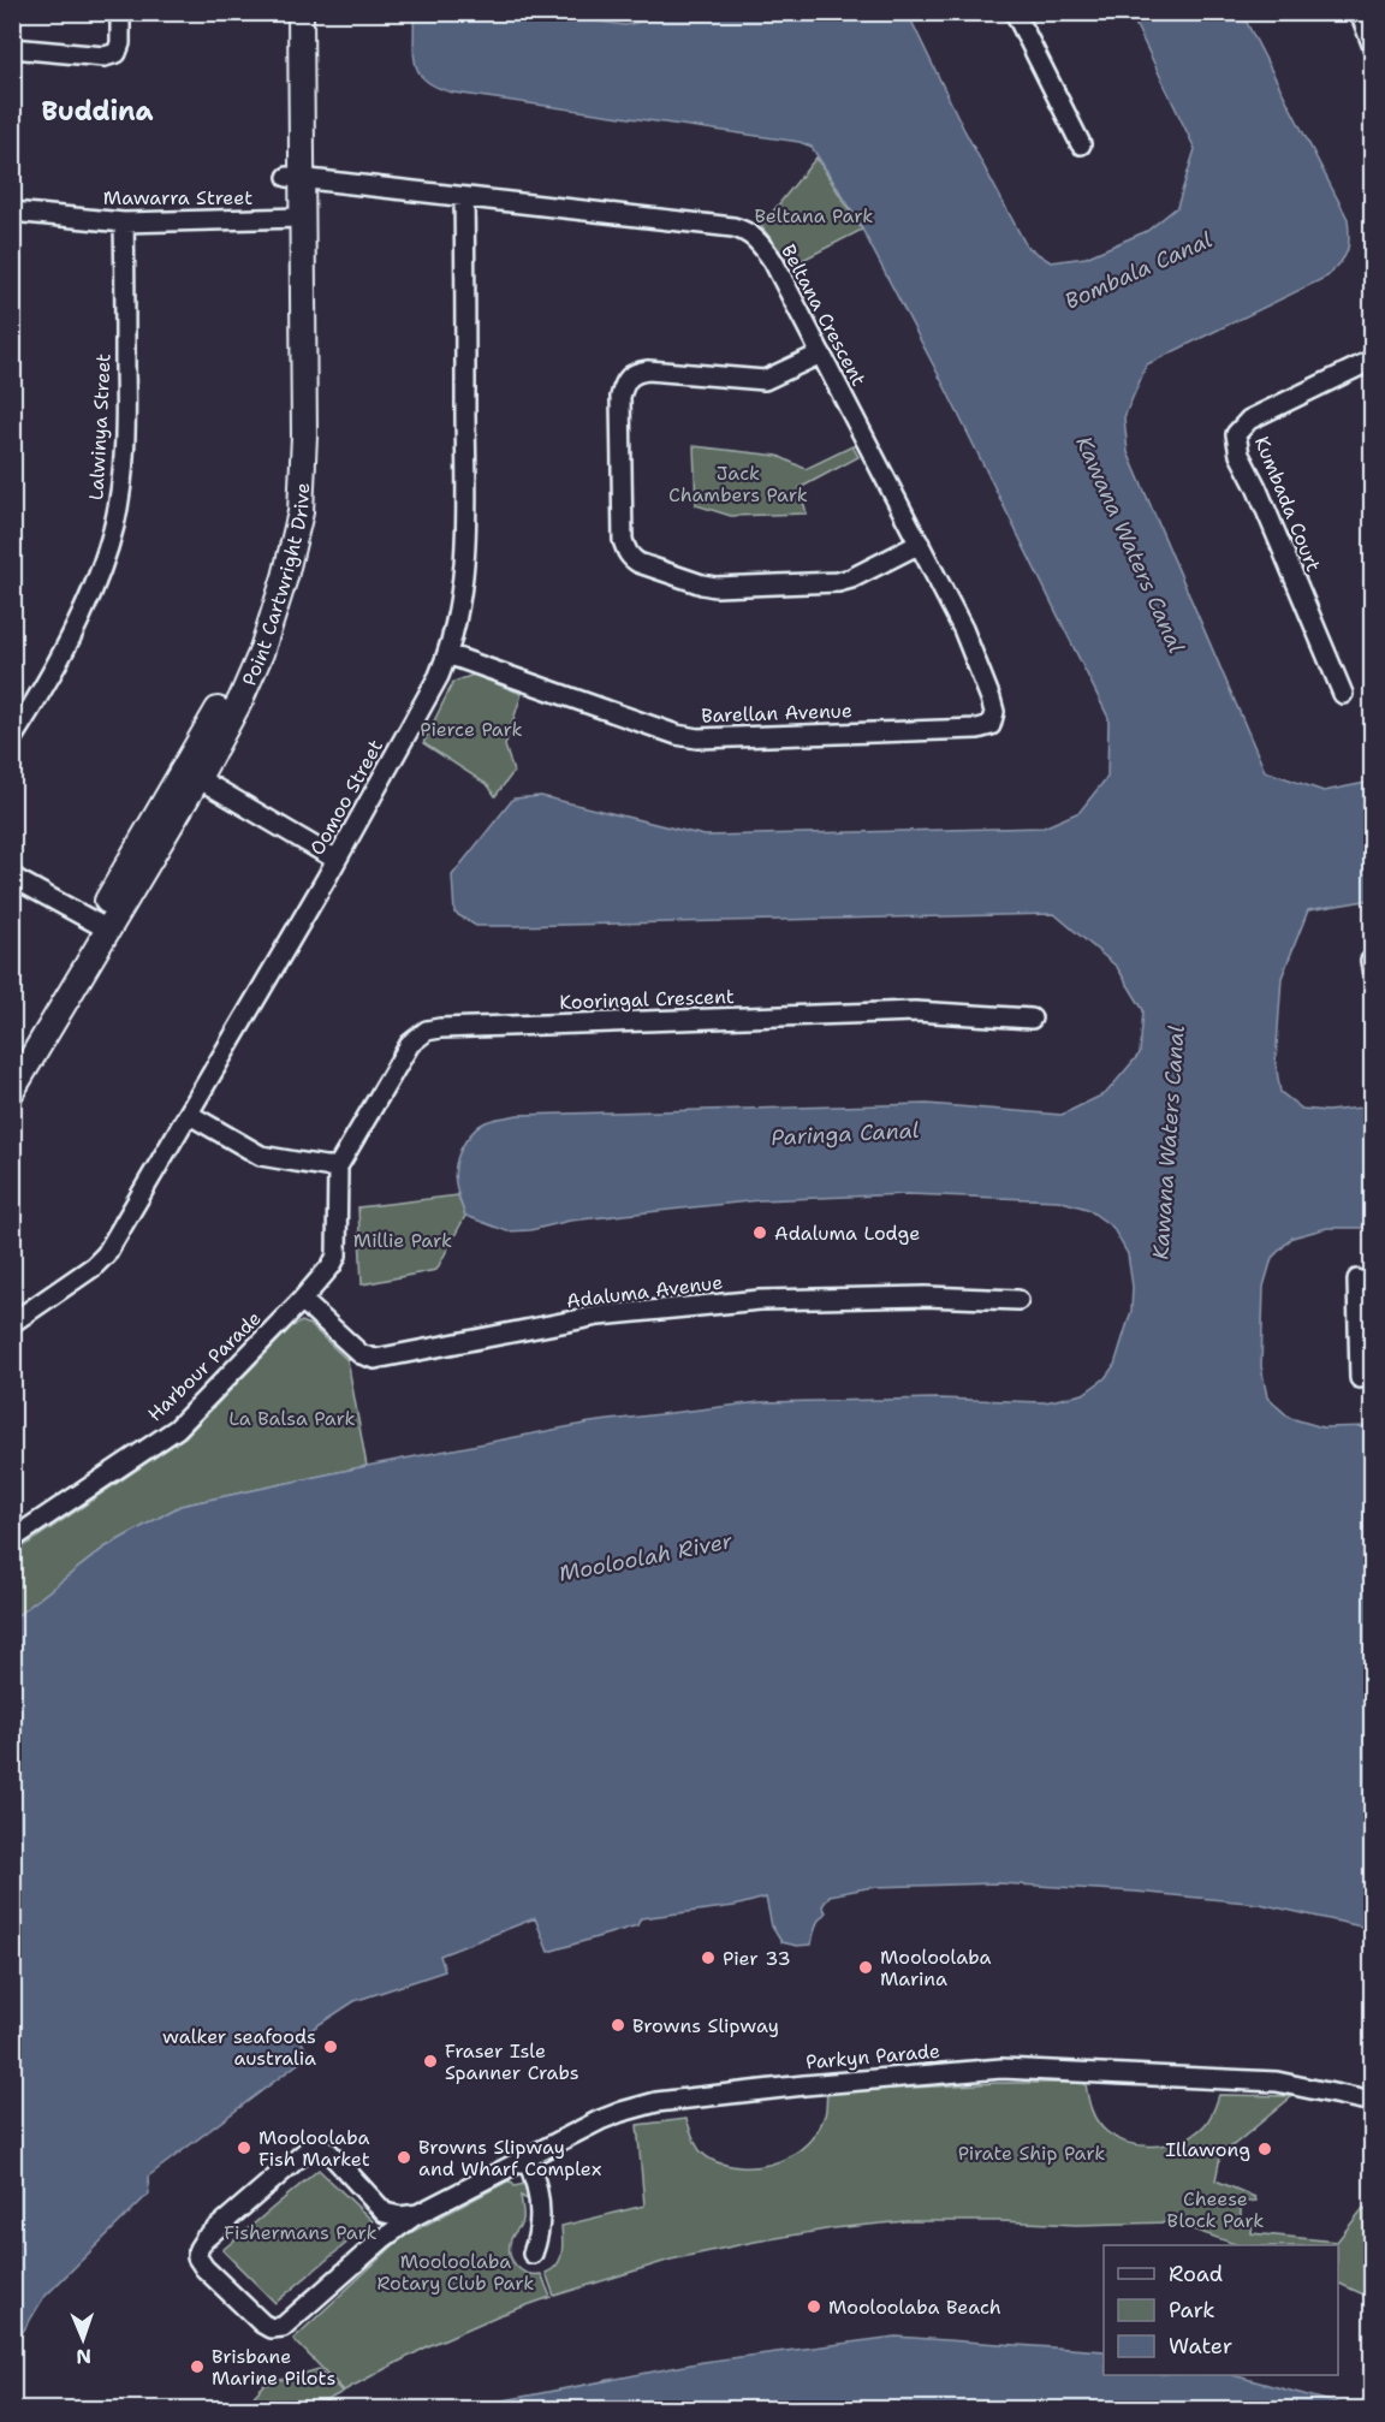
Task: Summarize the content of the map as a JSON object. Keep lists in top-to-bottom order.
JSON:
{
  "streets": {
    "main road": ["Point Cartwright Drive"],
    "street": [
      "Mawarra Street",
      "Beltana Crescent",
      "Lalwinya Street",
      "Kumbada Court",
      "Barellan Avenue",
      "Oomoo Street",
      "Kooringal Crescent",
      "Adaluma Avenue",
      "Harbour Parade",
      "Parkyn Parade"
    ]
  },
  "crossings": [
    ["Mawarra Street", "Lalwinya Street"],
    ["Mawarra Street", "Point Cartwright Drive"],
    ["Beltana Crescent", "Point Cartwright Drive"],
    ["Beltana Crescent", "Barellan Avenue"],
    ["Beltana Crescent", "Oomoo Street"],
    ["Barellan Avenue", "Oomoo Street"],
    ["Kooringal Crescent", "Harbour Parade"],
    ["Adaluma Avenue", "Harbour Parade"]
  ],
  "districts": ["Buddina"],
  "water": [
    "Bombala Canal",
    "Kawana Waters Canal",
    "Paringa Canal",
    "Mooloolah River"
  ],
  "parks": [
    "Beltana Park",
    "Jack Chambers Park",
    "Pierce Park",
    "Millie Park",
    "La Balsa Park",
    "Pirate Ship Park",
    "Cheese Block Park",
    "Fishermans Park",
    "Mooloolaba Rotary Club Park"
  ],
  "places": [
    "Adaluma Lodge",
    "Pier 33",
    "Mooloolaba Marina",
    "Browns Slipway",
    "walker seafoods australia",
    "Fraser Isle Spanner Crabs",
    "Mooloolaba Fish Market",
    "Illawong",
    "Browns Slipway and Wharf Complex",
    "Mooloolaba Beach",
    "Brisbane Marine Pilots"
  ],
  "legend": ["Road", "Park", "Water"],
  "north": "bottom"
}
